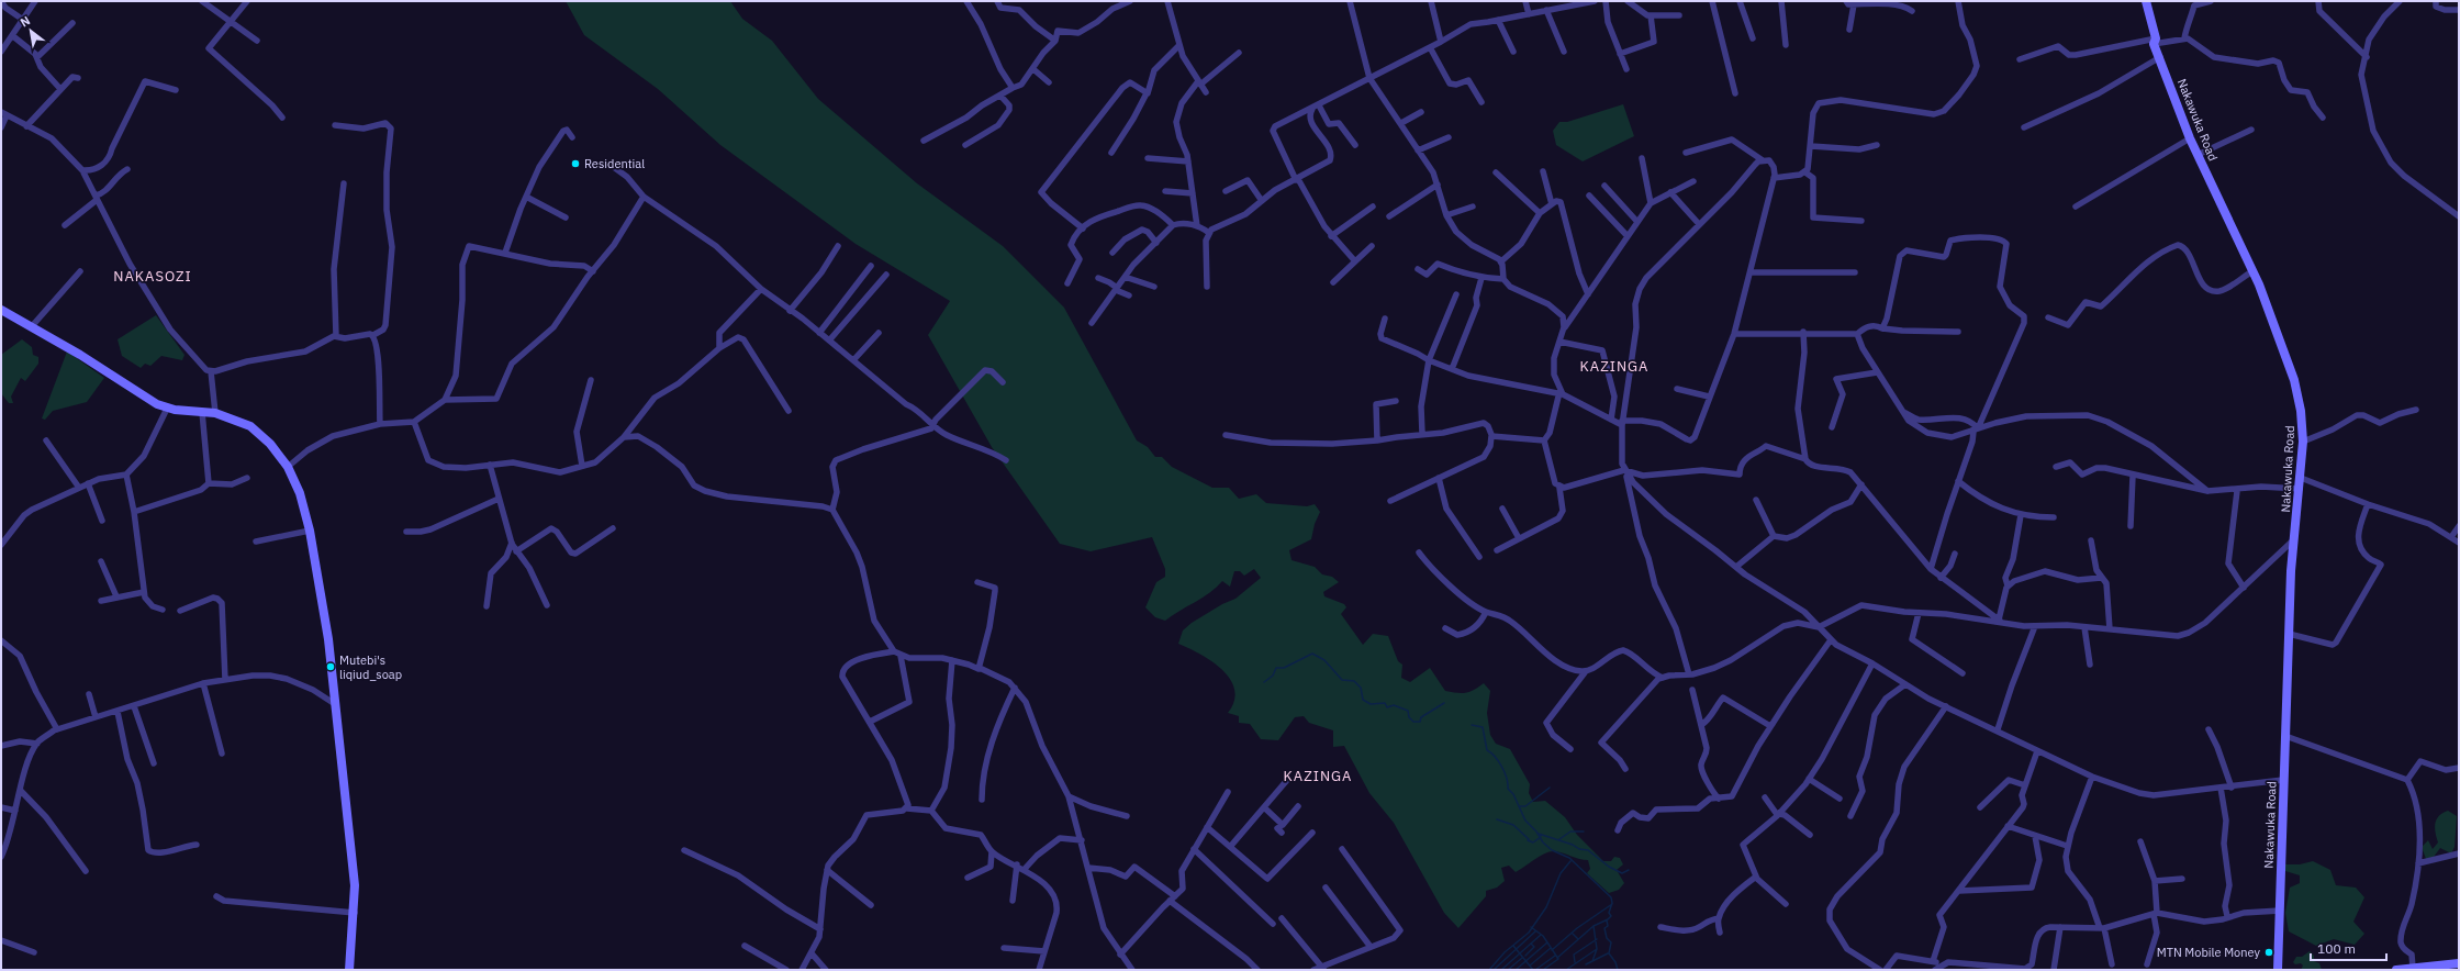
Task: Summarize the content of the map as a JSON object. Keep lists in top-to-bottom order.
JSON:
{
  "streets": {
    "main road": ["Nakawuka Road"]
  },
  "districts": ["NAKASOZI", "KAZINGA", "KAZINGA"],
  "places": ["Residential", "Mutebi's liqiud_soap", "MTN Mobile Money"],
  "scale_bar": "100 m",
  "north": "top left"
}
